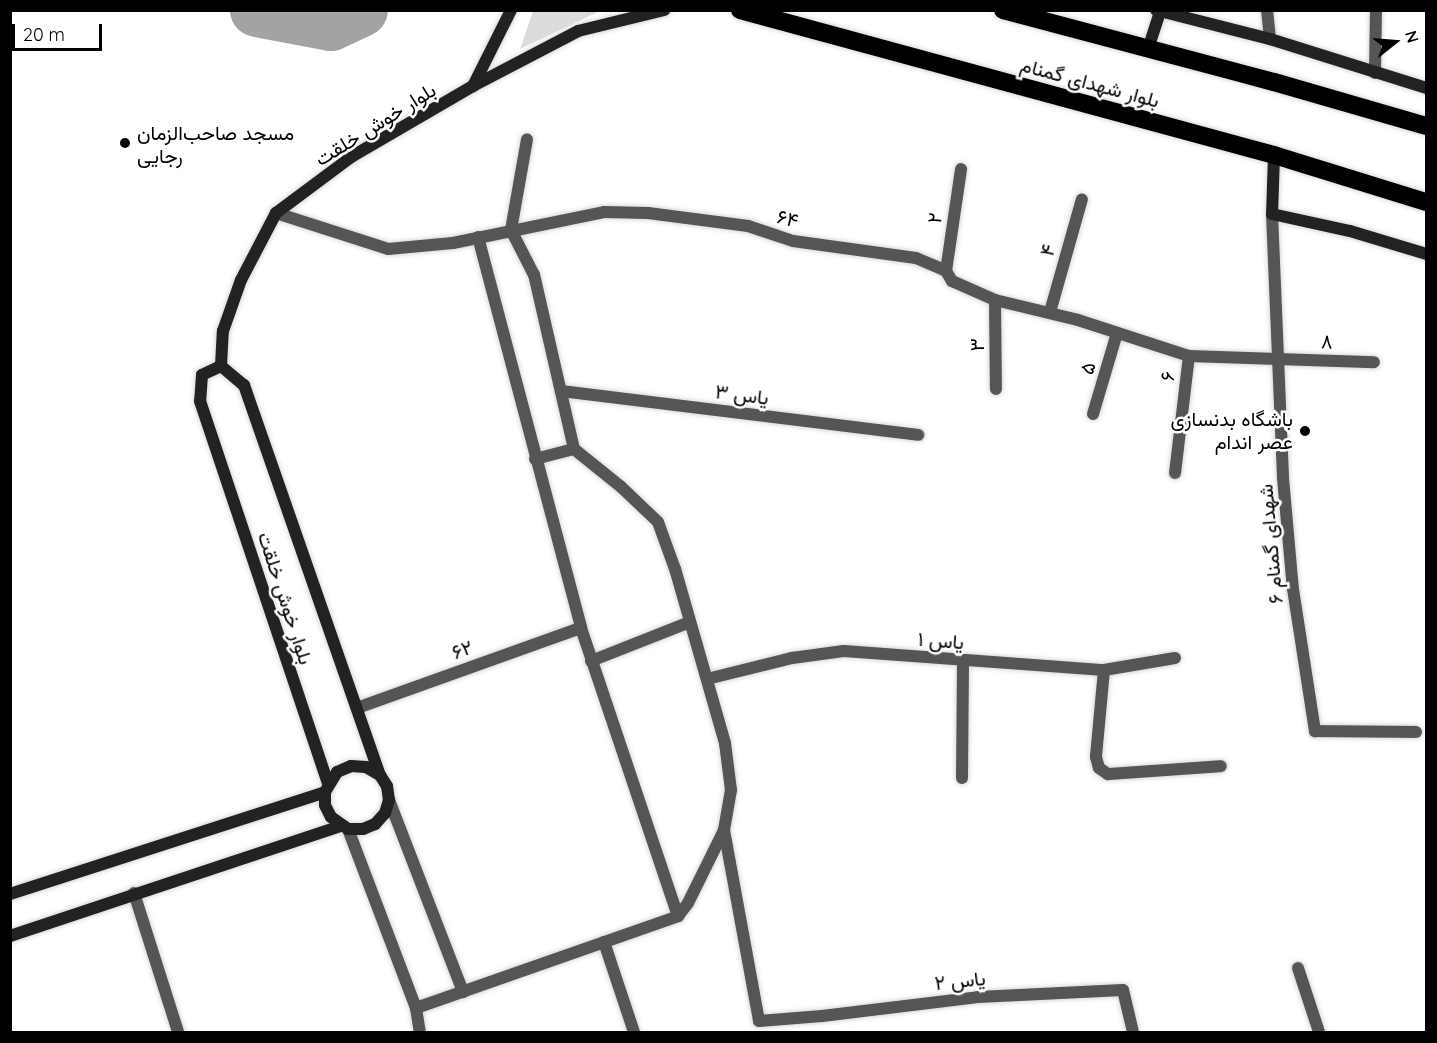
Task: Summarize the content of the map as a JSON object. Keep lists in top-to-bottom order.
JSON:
{
  "streets": {
    "highway": ["بلوار شهدای گمنام"],
    "street": [
      "بلوار خوش خلقت",
      "۶۴",
      "۲",
      "۴",
      "۸",
      "۳",
      "۵",
      "۶",
      "یاس ۳",
      "شهدای گمنام ۶",
      "یاس ۱",
      "۶۲",
      "یاس ۲"
    ]
  },
  "crossings": [
    ["بلوار خوش خلقت", "۶۴"],
    ["بلوار خوش خلقت", "۶۲"],
    ["۶۴", "۲"],
    ["۶۴", "۴"],
    ["۶۴", "۸"],
    ["۶۴", "۳"],
    ["۶۴", "۵"],
    ["۶۴", "۶"],
    ["۶۴", "شهدای گمنام ۶"],
    ["۸", "شهدای گمنام ۶"]
  ],
  "places": ["مسجد صاحب‌الزمان رجایی", "باشگاه بدنسازی عصر اندام"],
  "scale_bar": "20 m",
  "north": "right"
}
